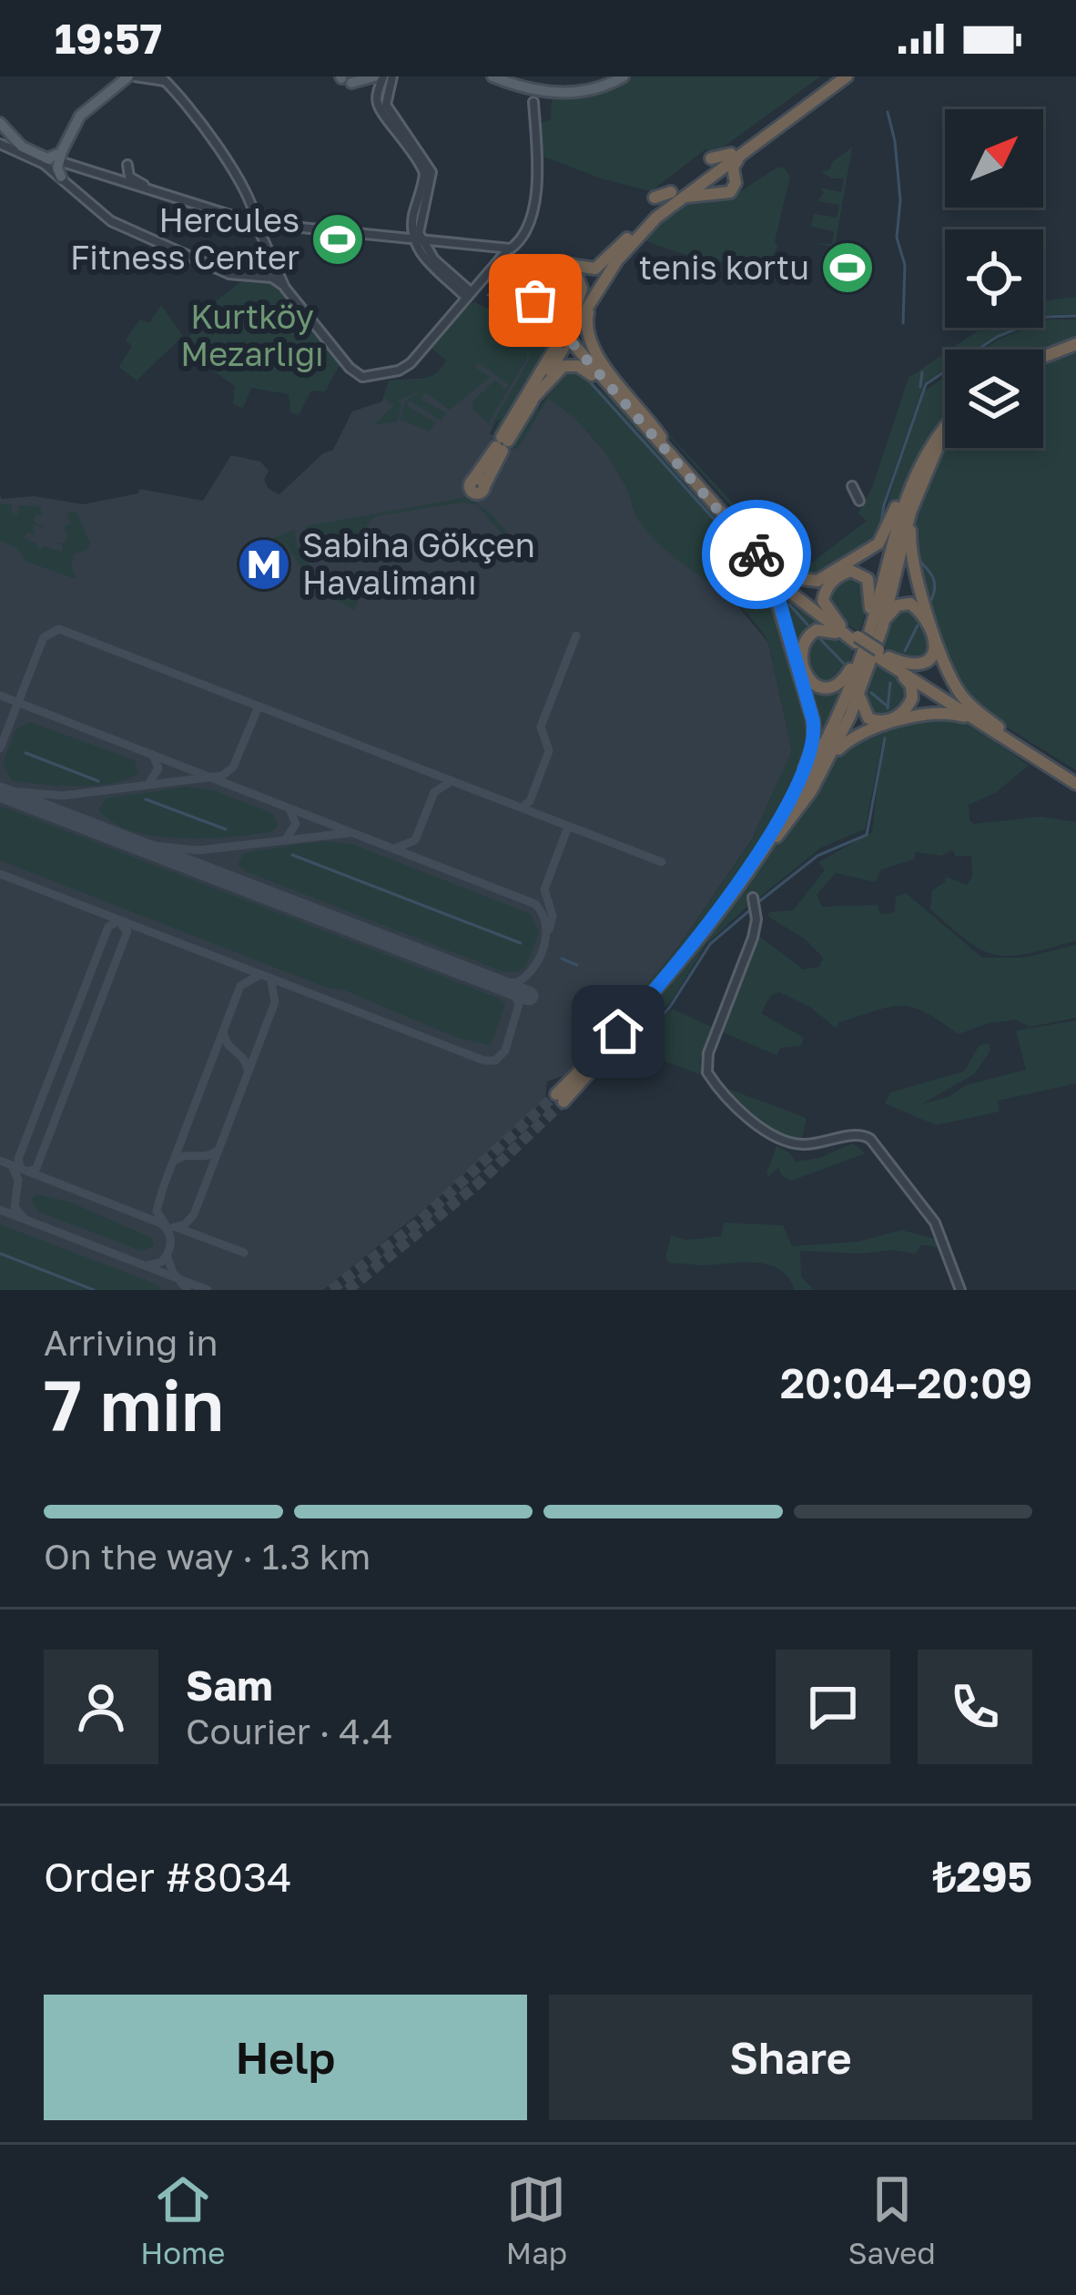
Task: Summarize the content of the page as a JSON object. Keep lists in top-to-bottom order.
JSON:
{
  "parks": ["Kurtköy Mezarlığı"],
  "places": {
    "sports": ["Hercules Fitness Center", "tenis kortu"],
    "metro station": ["Sabiha Gökçen Havalimanı"]
  },
  "north": "top right",
  "page": {
    "status": "19:57",
    "heading": ["7 min", "Arriving in", "20:04–20:09"],
    "panel": [
      "Sam",
      "Courier · 4.4",
      "Order #8034",
      "₺295"
    ],
    "bar": "On the way · 1.3 km",
    "buttons": ["Help", "Share"],
    "tabs": ["Home", "Map", "Saved"]
  }
}
